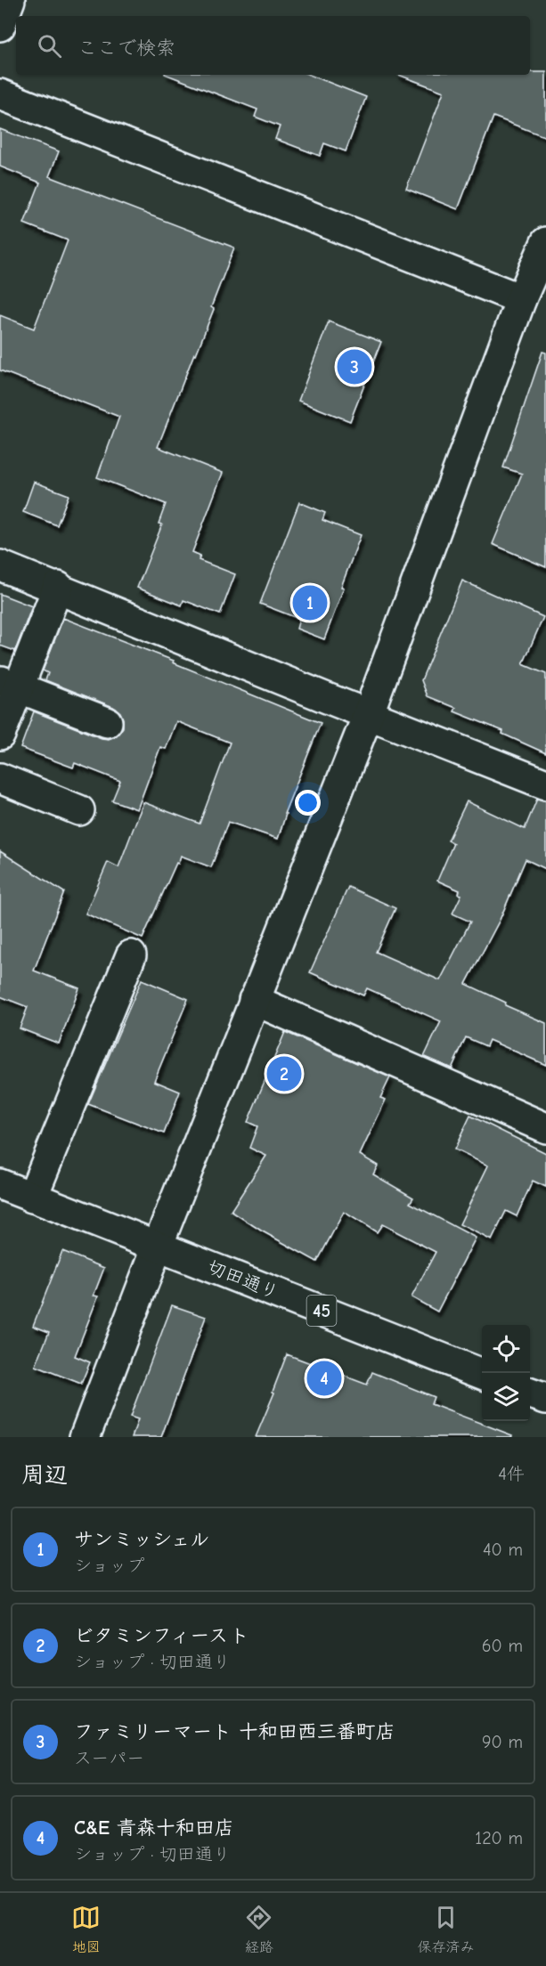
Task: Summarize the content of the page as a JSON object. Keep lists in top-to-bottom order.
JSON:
{
  "streets": {
    "street": ["切田通り", "45"]
  },
  "page": {
    "search": "ここで検索",
    "pins": [
      "3",
      "1",
      "2",
      "4"
    ],
    "heading": ["周辺", "4件"],
    "list": [
      {
        "mark": "1",
        "name": "サンミッシェル",
        "note": "ショップ",
        "value": "40 m"
      },
      {
        "mark": "2",
        "name": "ビタミンフィースト",
        "note": "ショップ · 切田通り",
        "value": "60 m"
      },
      {
        "mark": "3",
        "name": "ファミリーマート 十和田西三番町店",
        "note": "スーパー",
        "value": "90 m"
      },
      {
        "mark": "4",
        "name": "C&E 青森十和田店",
        "note": "ショップ · 切田通り",
        "value": "120 m"
      }
    ],
    "nav": ["地図", "経路", "保存済み"]
  }
}
